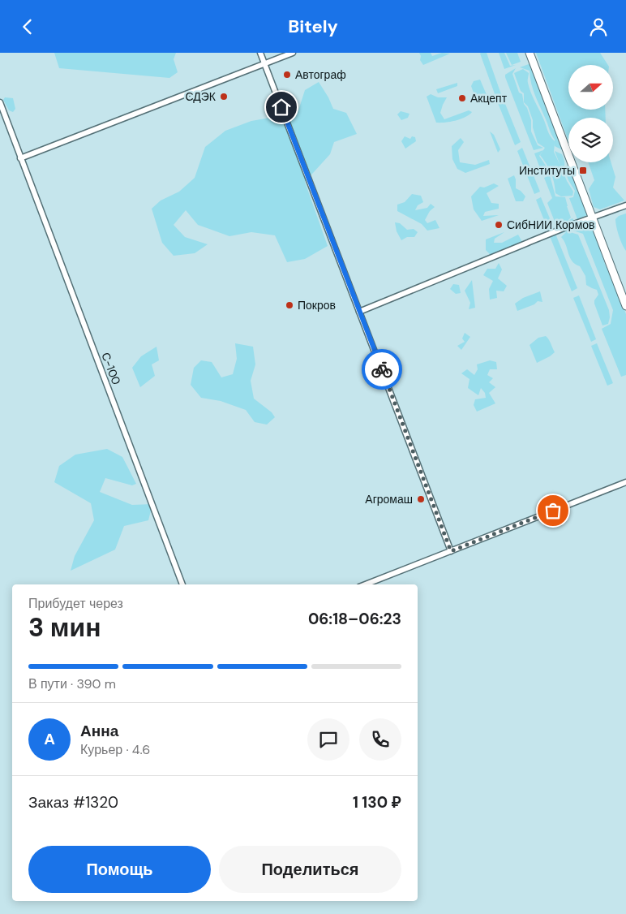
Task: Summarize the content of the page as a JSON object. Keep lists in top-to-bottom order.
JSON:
{
  "streets": {
    "street": ["С-100"]
  },
  "places": {
    "other": [
      "Автограф",
      "СДЭК",
      "Акцепт",
      "СибНИИ Кормов",
      "Покров",
      "Агромаш"
    ],
    "transit": ["Институты"]
  },
  "north": "right",
  "page": {
    "header": "Bitely",
    "heading": ["3 мин", "Прибудет через", "06:18–06:23"],
    "panel": [
      "Анна",
      "Курьер · 4.6",
      "Заказ #1320",
      "1 130 ₽"
    ],
    "bar": "В пути · 390 m",
    "round": "А",
    "buttons": ["Помощь", "Поделиться"]
  }
}
